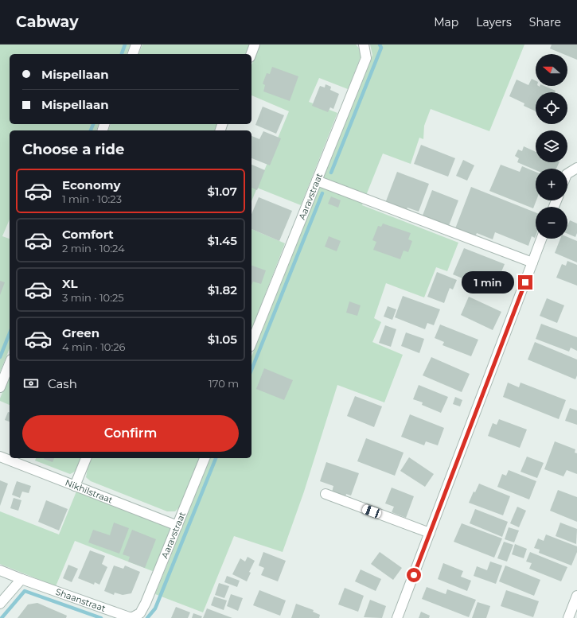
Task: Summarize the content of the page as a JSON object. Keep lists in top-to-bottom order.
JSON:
{
  "streets": {
    "street": ["Aaravstraat", "Nikhilstraat", "Shaanstraat"]
  },
  "crossings": [
    ["Aaravstraat", "Nikhilstraat"],
    ["Aaravstraat", "Shaanstraat"]
  ],
  "north": "left",
  "page": {
    "header": "Cabway",
    "nav": ["Map", "Layers", "Share"],
    "map_buttons": ["+", "−"],
    "banner": ["Mispellaan", "Mispellaan"],
    "heading": "Choose a ride",
    "list": [
      {
        "name": "Economy",
        "note": "1 min · 10:23",
        "value": "$1.07"
      },
      {
        "name": "Comfort",
        "note": "2 min · 10:24",
        "value": "$1.45"
      },
      {
        "name": "XL",
        "note": "3 min · 10:25",
        "value": "$1.82"
      },
      {
        "name": "Green",
        "note": "4 min · 10:26",
        "value": "$1.05"
      }
    ],
    "bubble": "1 min",
    "pay": ["Cash", "170 m"],
    "buttons": "Confirm"
  }
}
